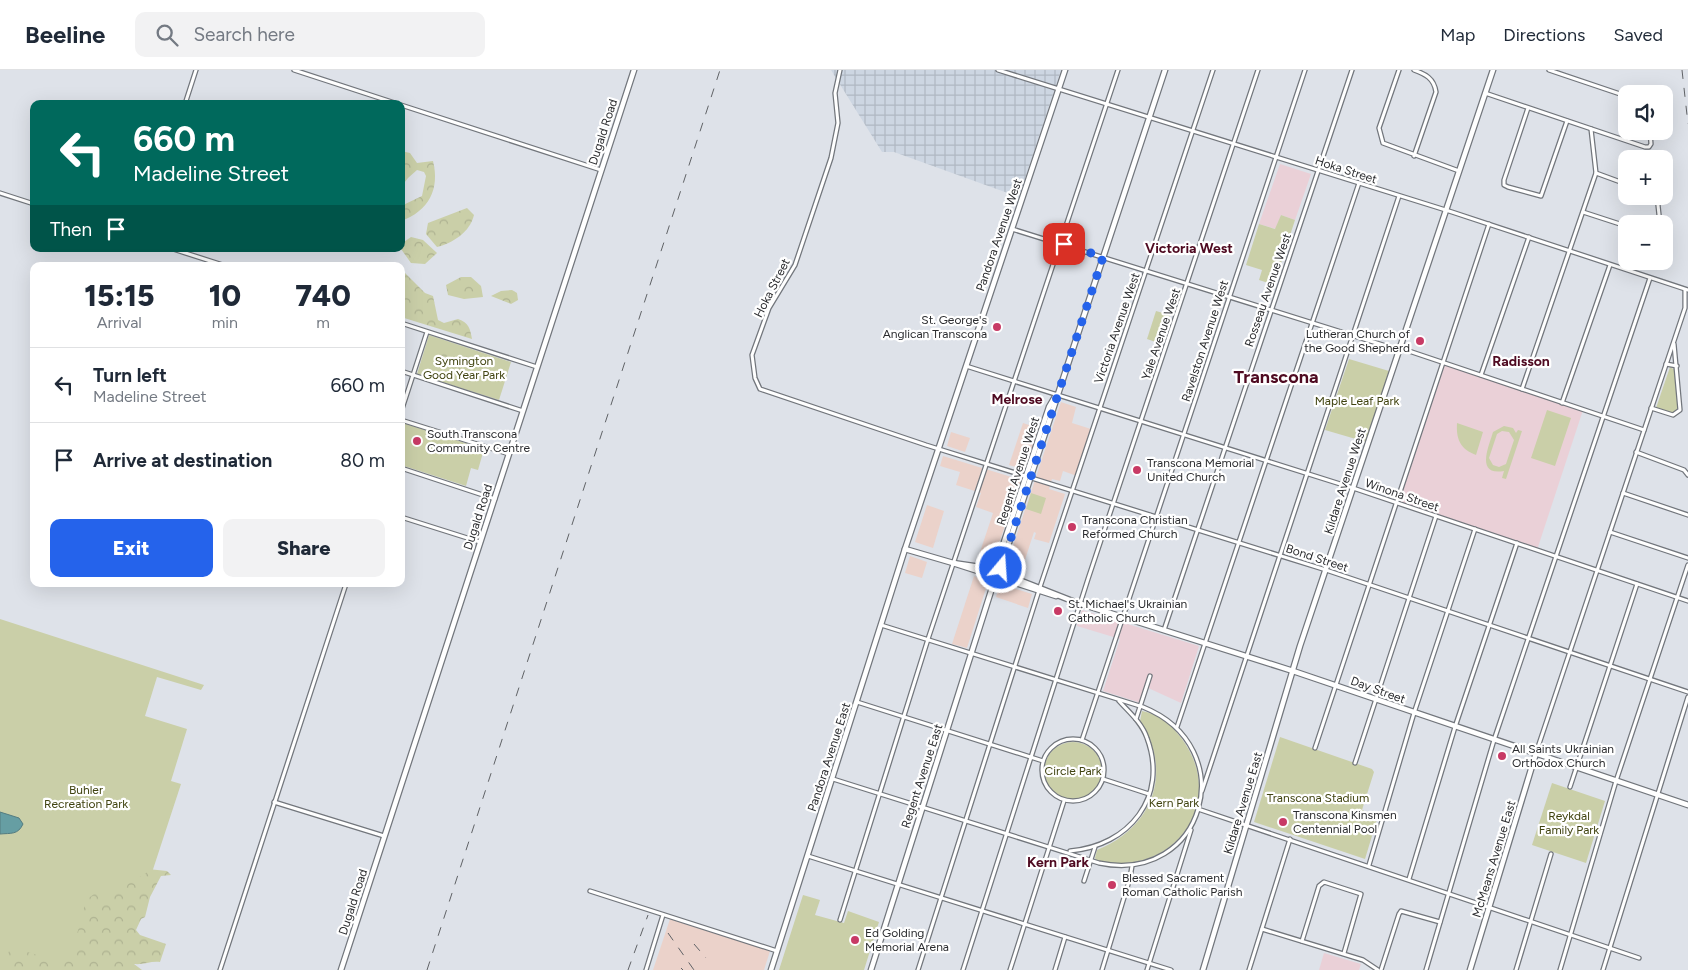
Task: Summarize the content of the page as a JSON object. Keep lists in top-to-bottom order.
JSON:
{
  "streets": {
    "street": [
      "Dugald Road",
      "Hoka Street",
      "Pandora Avenue West",
      "Rosseau Avenue West",
      "Victoria Avenue West",
      "Yale Avenue West",
      "Ravelston Avenue West",
      "Regent Avenue West",
      "Kildare Avenue West",
      "Winona Street",
      "Bond Street",
      "Day Street",
      "Pandora Avenue East",
      "Regent Avenue East",
      "Kildare Avenue East",
      "McMeans Avenue East"
    ]
  },
  "crossings": [
    ["Hoka Street", "Pandora Avenue West"],
    ["Hoka Street", "Rosseau Avenue West"],
    ["Hoka Street", "Victoria Avenue West"],
    ["Hoka Street", "Yale Avenue West"],
    ["Hoka Street", "Ravelston Avenue West"],
    ["Hoka Street", "Regent Avenue West"],
    ["Hoka Street", "Kildare Avenue West"],
    ["Hoka Street", "Bond Street"],
    ["Pandora Avenue West", "Winona Street"],
    ["Pandora Avenue West", "Bond Street"],
    ["Pandora Avenue West", "Day Street"],
    ["Pandora Avenue West", "Pandora Avenue East"],
    ["Rosseau Avenue West", "Winona Street"],
    ["Rosseau Avenue West", "Bond Street"],
    ["Rosseau Avenue West", "Day Street"],
    ["Victoria Avenue West", "Winona Street"],
    ["Victoria Avenue West", "Bond Street"],
    ["Victoria Avenue West", "Day Street"],
    ["Yale Avenue West", "Winona Street"],
    ["Yale Avenue West", "Bond Street"],
    ["Yale Avenue West", "Day Street"],
    ["Ravelston Avenue West", "Winona Street"],
    ["Ravelston Avenue West", "Bond Street"],
    ["Ravelston Avenue West", "Day Street"],
    ["Regent Avenue West", "Winona Street"],
    ["Regent Avenue West", "Bond Street"],
    ["Regent Avenue West", "Day Street"],
    ["Regent Avenue West", "Regent Avenue East"],
    ["Kildare Avenue West", "Winona Street"],
    ["Kildare Avenue West", "Bond Street"],
    ["Kildare Avenue West", "Day Street"],
    ["Kildare Avenue West", "Kildare Avenue East"],
    ["Day Street", "Pandora Avenue East"],
    ["Day Street", "Kildare Avenue East"],
    ["Day Street", "McMeans Avenue East"]
  ],
  "districts": [
    "Victoria West",
    "Radisson",
    "Transcona",
    "Melrose",
    "Kern Park"
  ],
  "parks": [
    "Symington Good Year Park",
    "Maple Leaf Park",
    "Circle Park",
    "Buhler Recreation Park",
    "Transcona Stadium",
    "Kern Park",
    "Reykdal Family Park"
  ],
  "places": [
    "St. George's Anglican Transcona",
    "Lutheran Church of the Good Shepherd",
    "South Transcona Community Centre",
    "Transcona Memorial United Church",
    "Transcona Christian Reformed Church",
    "St. Michael's Ukrainian Catholic Church",
    "All Saints Ukrainian Orthodox Church",
    "Transcona Kinsmen Centennial Pool",
    "Blessed Sacrament Roman Catholic Parish",
    "Ed Golding Memorial Arena"
  ],
  "page": {
    "header": "Beeline",
    "search": "Search here",
    "nav": ["Map", "Directions", "Saved"],
    "map_buttons": ["+", "−"],
    "turn": ["660 m", "Madeline Street"],
    "then": "Then",
    "eta": [
      "15:15",
      "Arrival",
      "10",
      "min",
      "740",
      "m"
    ],
    "list": [
      {
        "name": "Turn left",
        "note": "Madeline Street",
        "value": "660 m"
      },
      {
        "name": "Arrive at destination",
        "value": "80 m"
      }
    ],
    "buttons": ["Exit", "Share"]
  }
}
